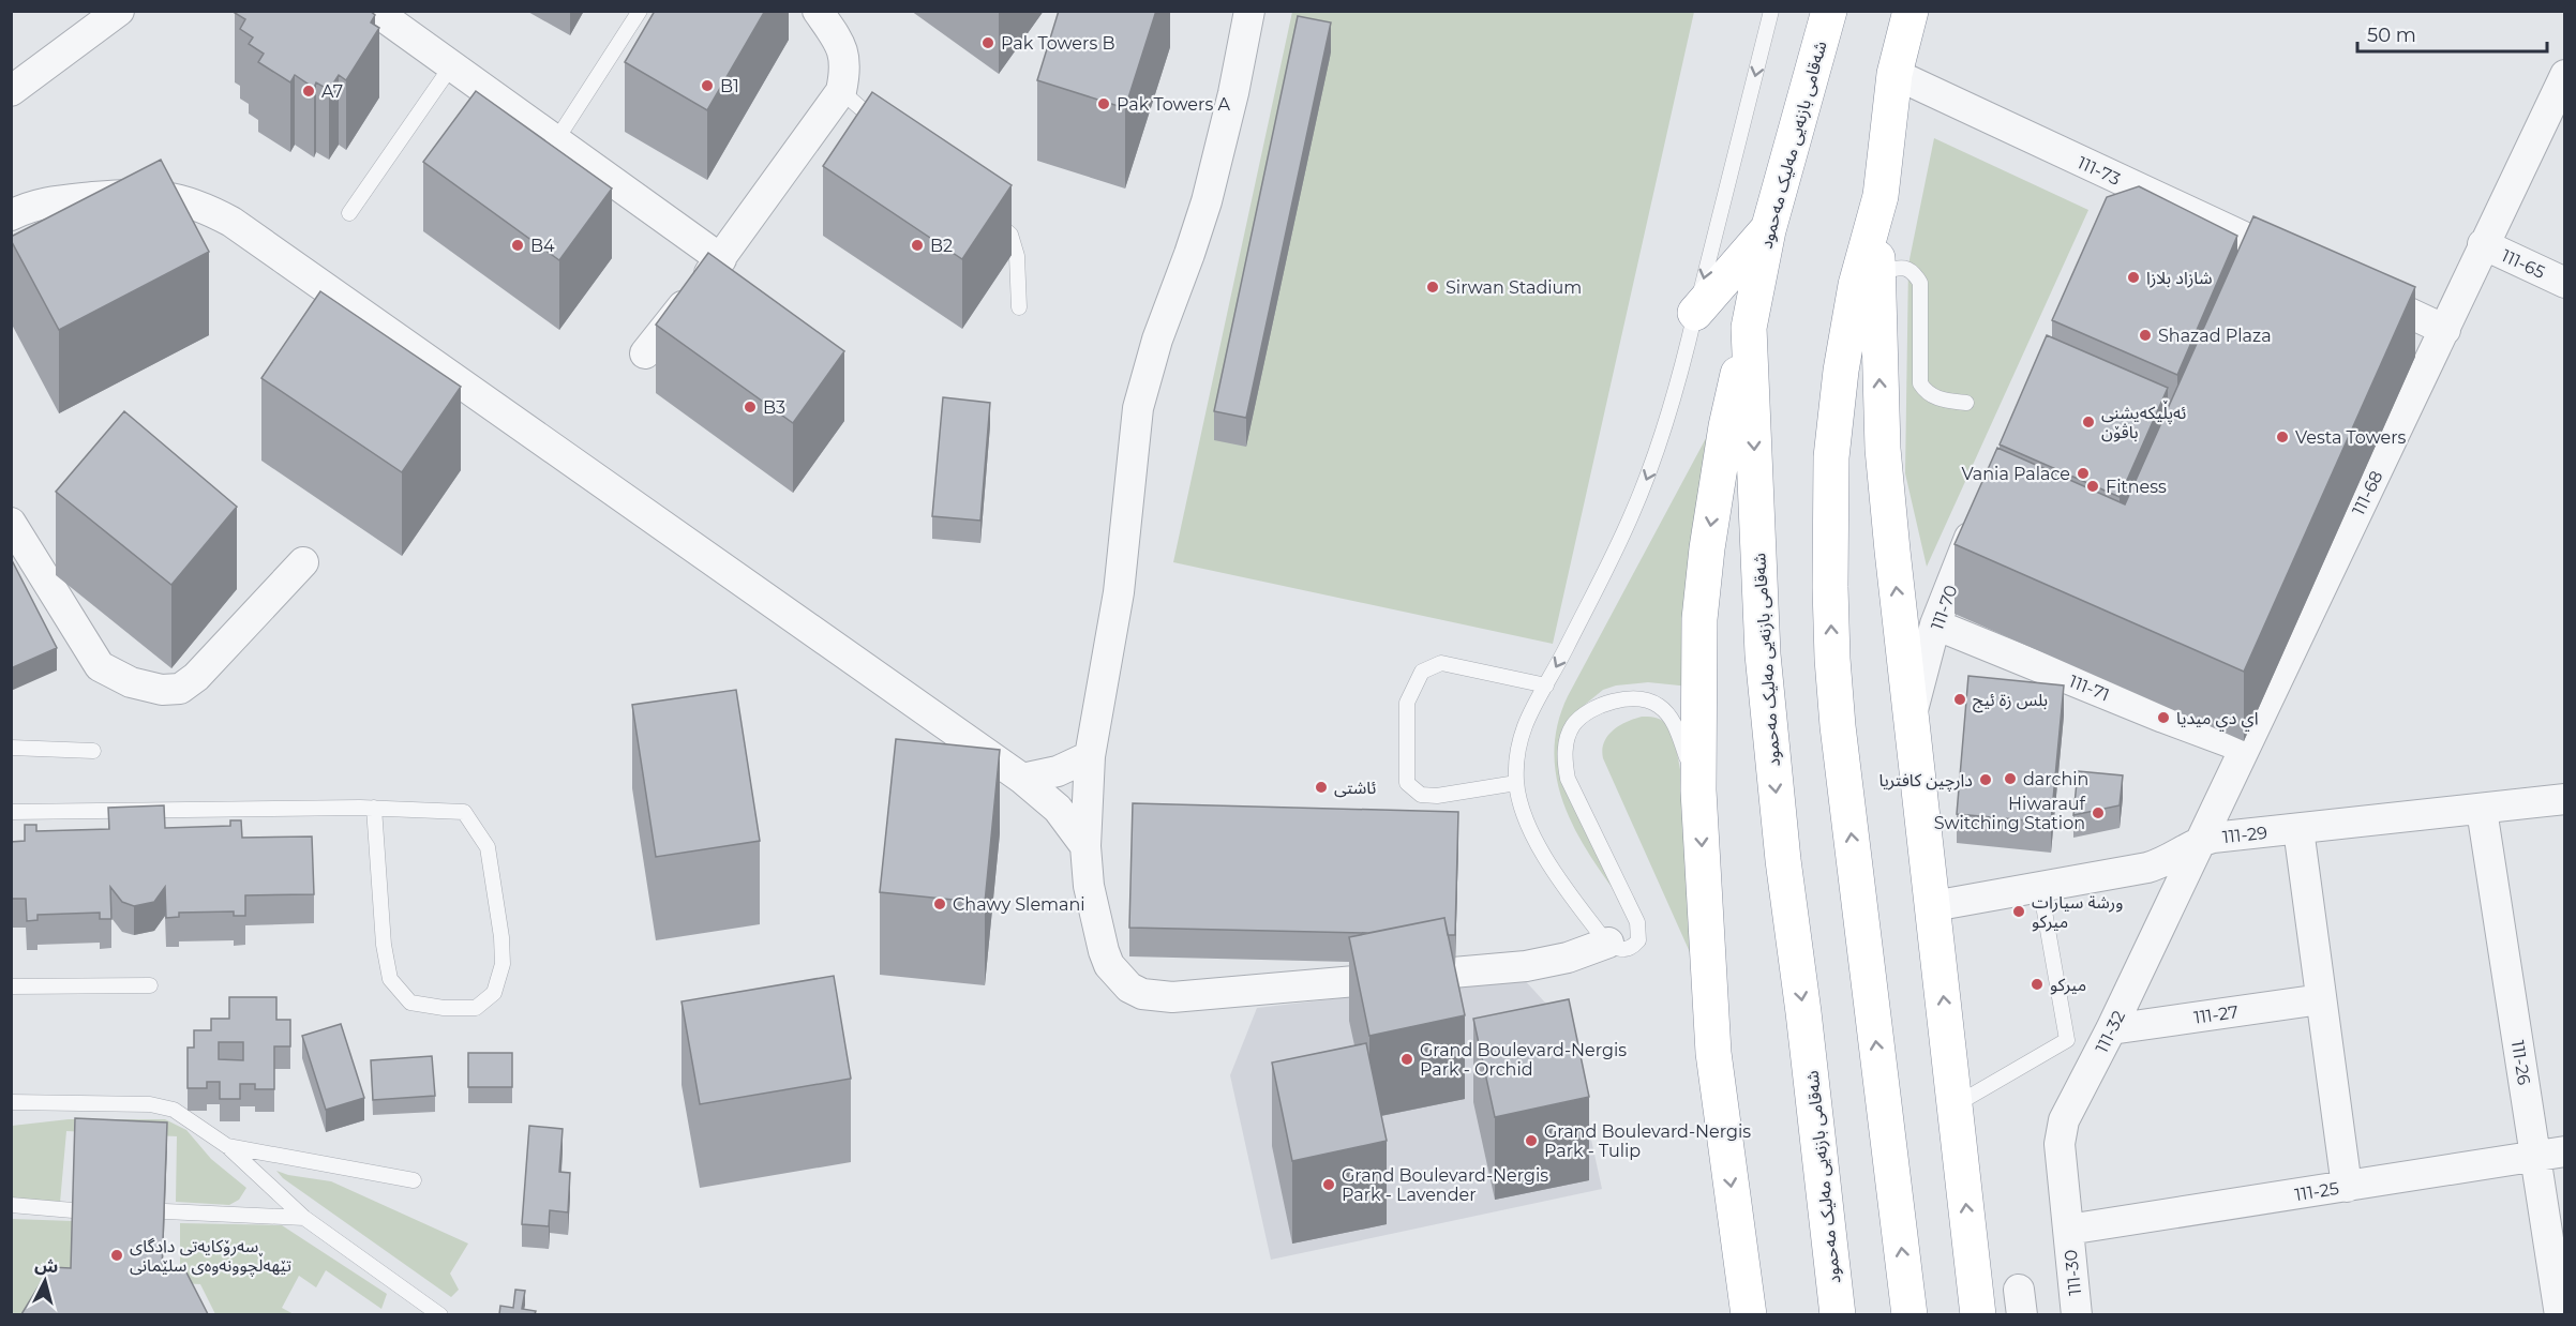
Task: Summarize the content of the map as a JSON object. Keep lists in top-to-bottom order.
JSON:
{
  "streets": {
    "highway": ["شەقامی بازنەیی مەلیک مەحمود"],
    "street": [
      "111-73",
      "111-65",
      "111-68",
      "111-70",
      "111-71",
      "111-29",
      "111-27",
      "111-32",
      "111-26",
      "111-25",
      "111-30"
    ]
  },
  "crossings": [
    ["111-65", "111-68"],
    ["111-68", "111-71"],
    ["111-68", "111-29"],
    ["111-68", "111-32"],
    ["111-70", "111-71"],
    ["111-29", "111-32"],
    ["111-29", "111-26"],
    ["111-27", "111-32"],
    ["111-32", "111-25"],
    ["111-32", "111-30"],
    ["111-26", "111-25"],
    ["111-25", "111-30"]
  ],
  "places": [
    "Pak Towers B",
    "B1",
    "A7",
    "Pak Towers A",
    "B4",
    "B2",
    "شازاد بلازا",
    "Sirwan Stadium",
    "Shazad Plaza",
    "B3",
    "ئەپڵیکەیشنی باڤۆن",
    "Vesta Towers",
    "Vania Palace",
    "Fitness",
    "بلس زة ئيج",
    "اي دي ميديا",
    "darchin",
    "دارچین کافتریا",
    "ئاشتی",
    "Hiwarauf Switching Station",
    "Chawy Slemani",
    "ورشة سیارات میرکو",
    "میرکو",
    "Grand Boulevard-Nergis Park - Orchid",
    "Grand Boulevard-Nergis Park - Tulip",
    "Grand Boulevard-Nergis Park - Lavender",
    "سەرۆکایەتی دادگای تێهەڵچوونەوەی سلێمانی"
  ],
  "scale_bar": "50 m",
  "north": "top"
}
